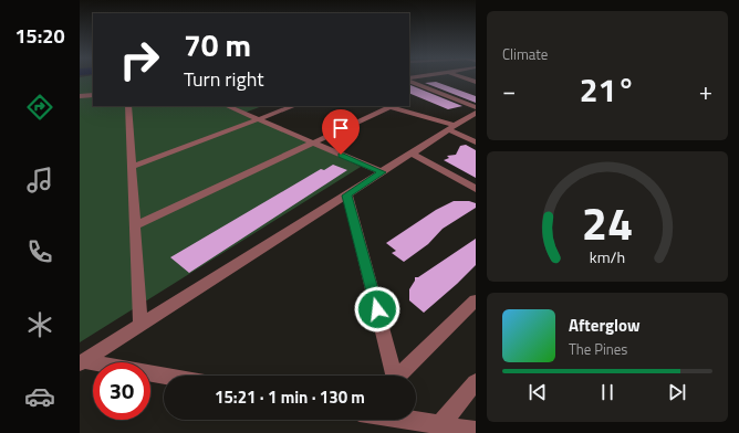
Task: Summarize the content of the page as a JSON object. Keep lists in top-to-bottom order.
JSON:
{
  "page": {
    "tabs": "15:20",
    "tile": "Climate",
    "turn": ["70 m", "Turn right"],
    "heat": ["−", "21°", "+"],
    "song": ["Afterglow", "The Pines"],
    "limit": "30",
    "trip": "15:21 · 1 min · 130 m",
    "gauge": ["24", "km/h"]
  }
}
